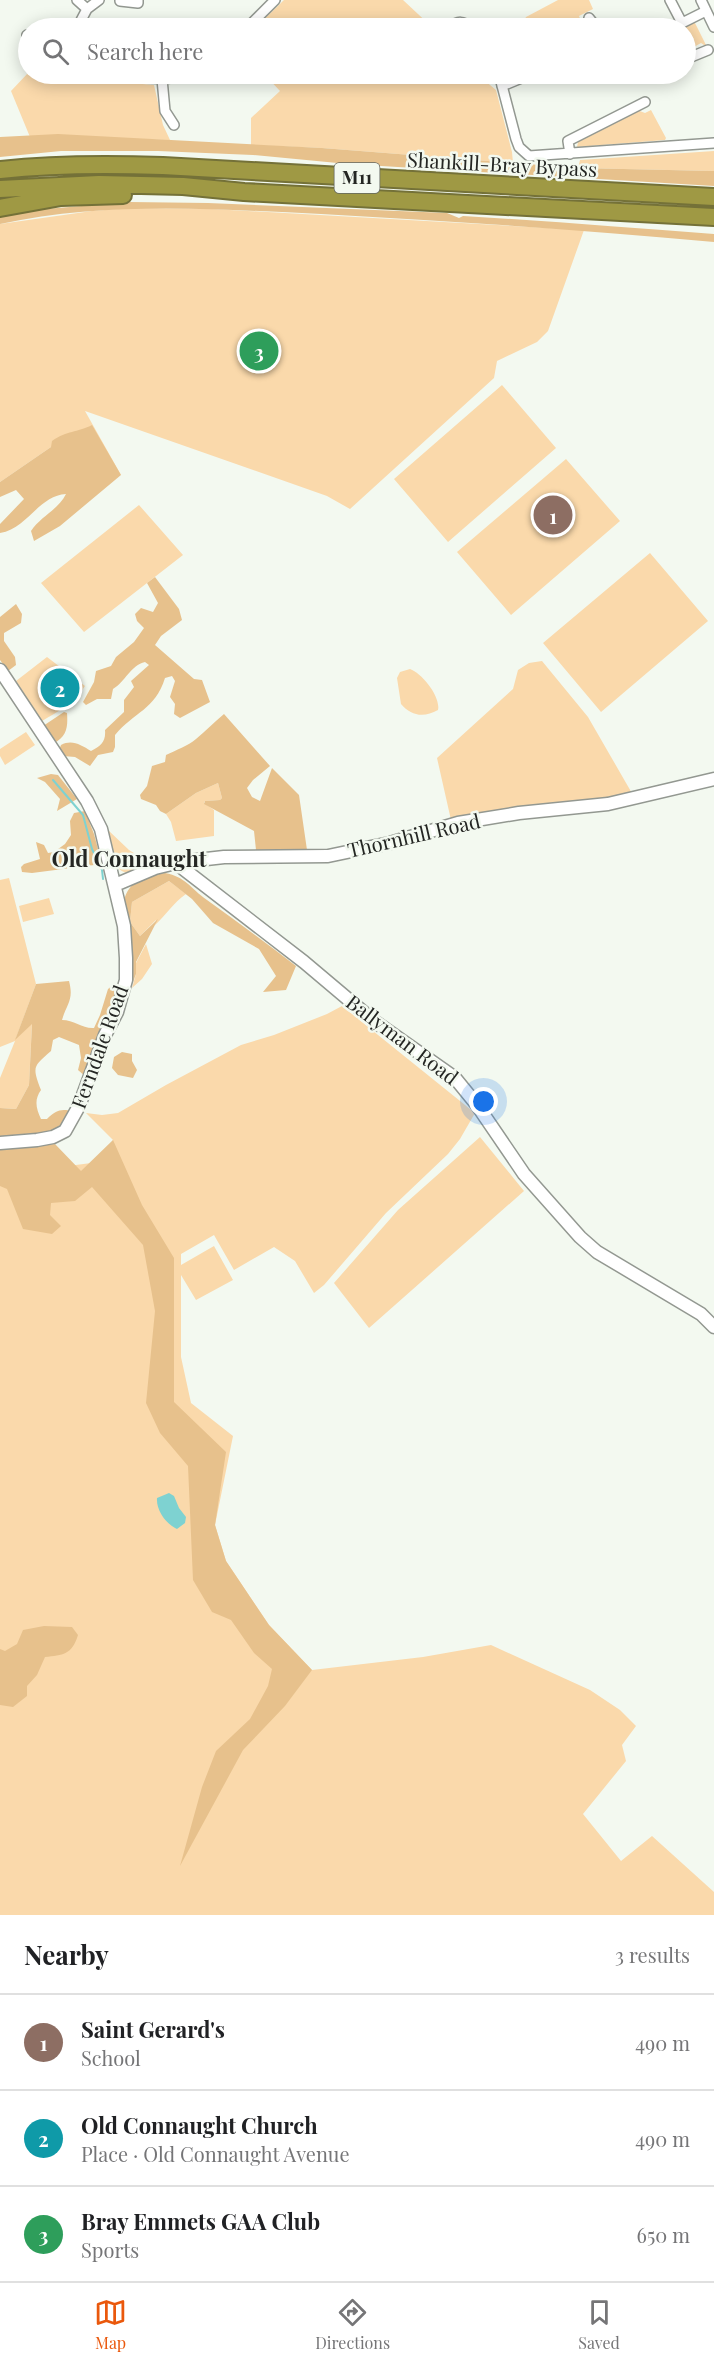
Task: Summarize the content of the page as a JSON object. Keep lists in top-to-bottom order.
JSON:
{
  "streets": {
    "highway": ["Shankill-Bray Bypass", "M11"],
    "street": ["Thornhill Road", "Ballyman Road", "Ferndale Road"]
  },
  "crossings": [
    ["Thornhill Road", "Ballyman Road"],
    ["Thornhill Road", "Ferndale Road"]
  ],
  "districts": ["Old Connaught"],
  "page": {
    "search": "Search here",
    "pins": ["3", "1", "2"],
    "heading": ["Nearby", "3 results"],
    "list": [
      {
        "mark": "1",
        "name": "Saint Gerard's",
        "note": "School",
        "value": "490 m"
      },
      {
        "mark": "2",
        "name": "Old Connaught Church",
        "note": "Place · Old Connaught Avenue",
        "value": "490 m"
      },
      {
        "mark": "3",
        "name": "Bray Emmets GAA Club",
        "note": "Sports",
        "value": "650 m"
      }
    ],
    "nav": ["Map", "Directions", "Saved"]
  }
}
